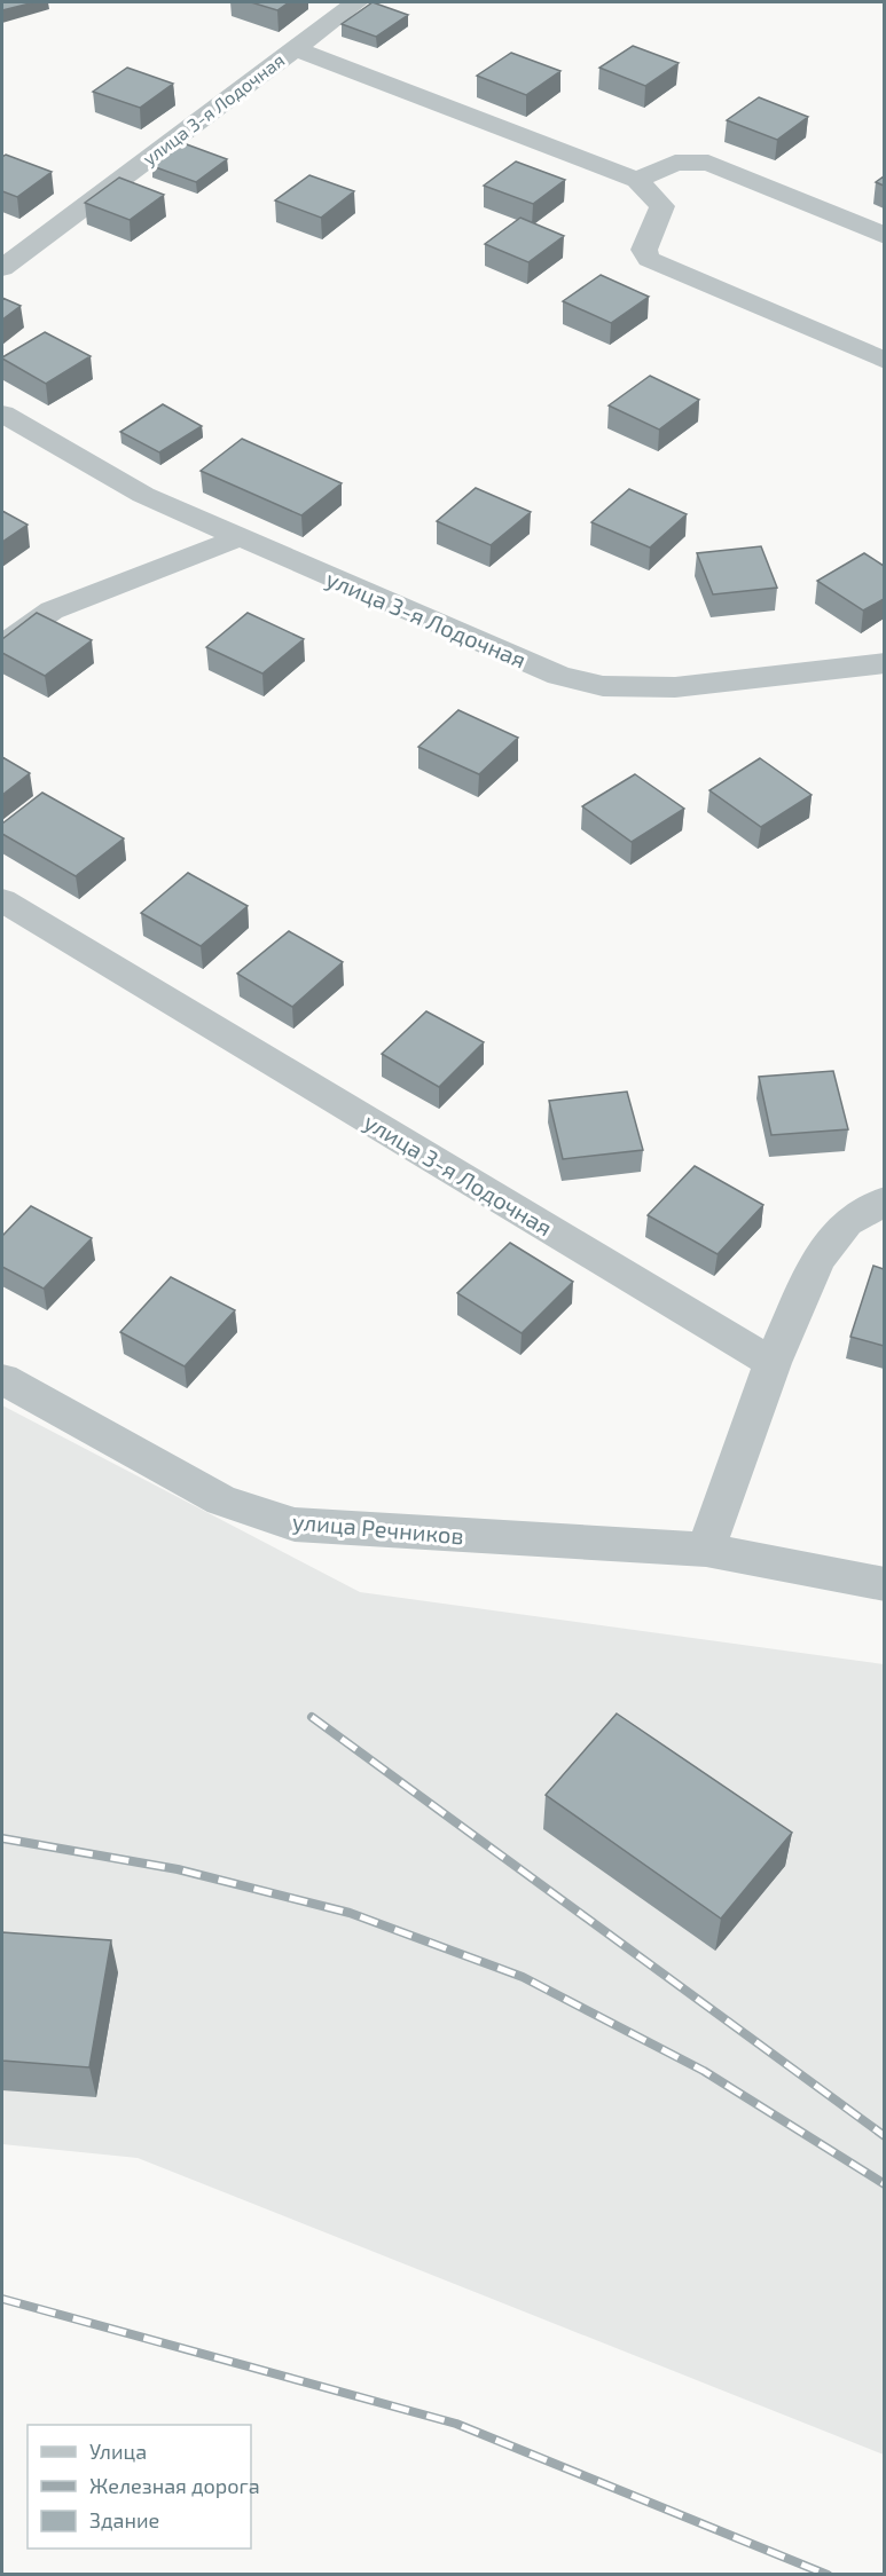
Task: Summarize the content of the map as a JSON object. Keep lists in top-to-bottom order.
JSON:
{
  "streets": {
    "street": ["улица 3-я Лодочная", "улица Речников"]
  },
  "legend": ["Улица", "Железная дорога", "Здание"]
}
